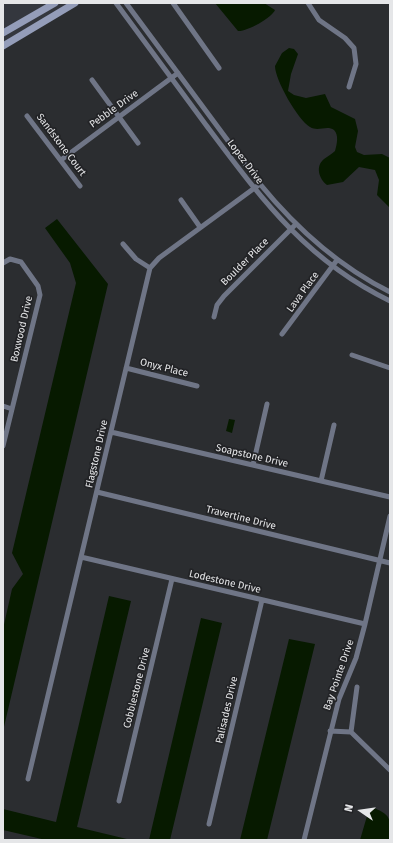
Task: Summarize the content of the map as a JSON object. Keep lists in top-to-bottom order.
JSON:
{
  "streets": {
    "street": [
      "Pebble Drive",
      "Sandstone Court",
      "Lopez Drive",
      "Boulder Place",
      "Lava Place",
      "Boxwood Drive",
      "Onyx Place",
      "Flagstone Drive",
      "Soapstone Drive",
      "Travertine Drive",
      "Lodestone Drive",
      "Bay Pointe Drive",
      "Cobblestone Drive",
      "Palisades Drive"
    ]
  },
  "crossings": [
    ["Pebble Drive", "Sandstone Court"],
    ["Pebble Drive", "Lopez Drive"],
    ["Lopez Drive", "Boulder Place"],
    ["Lopez Drive", "Lava Place"],
    ["Onyx Place", "Flagstone Drive"],
    ["Flagstone Drive", "Soapstone Drive"],
    ["Flagstone Drive", "Travertine Drive"],
    ["Flagstone Drive", "Lodestone Drive"],
    ["Travertine Drive", "Bay Pointe Drive"],
    ["Lodestone Drive", "Bay Pointe Drive"],
    ["Lodestone Drive", "Cobblestone Drive"],
    ["Lodestone Drive", "Palisades Drive"]
  ],
  "north": "left"
}
